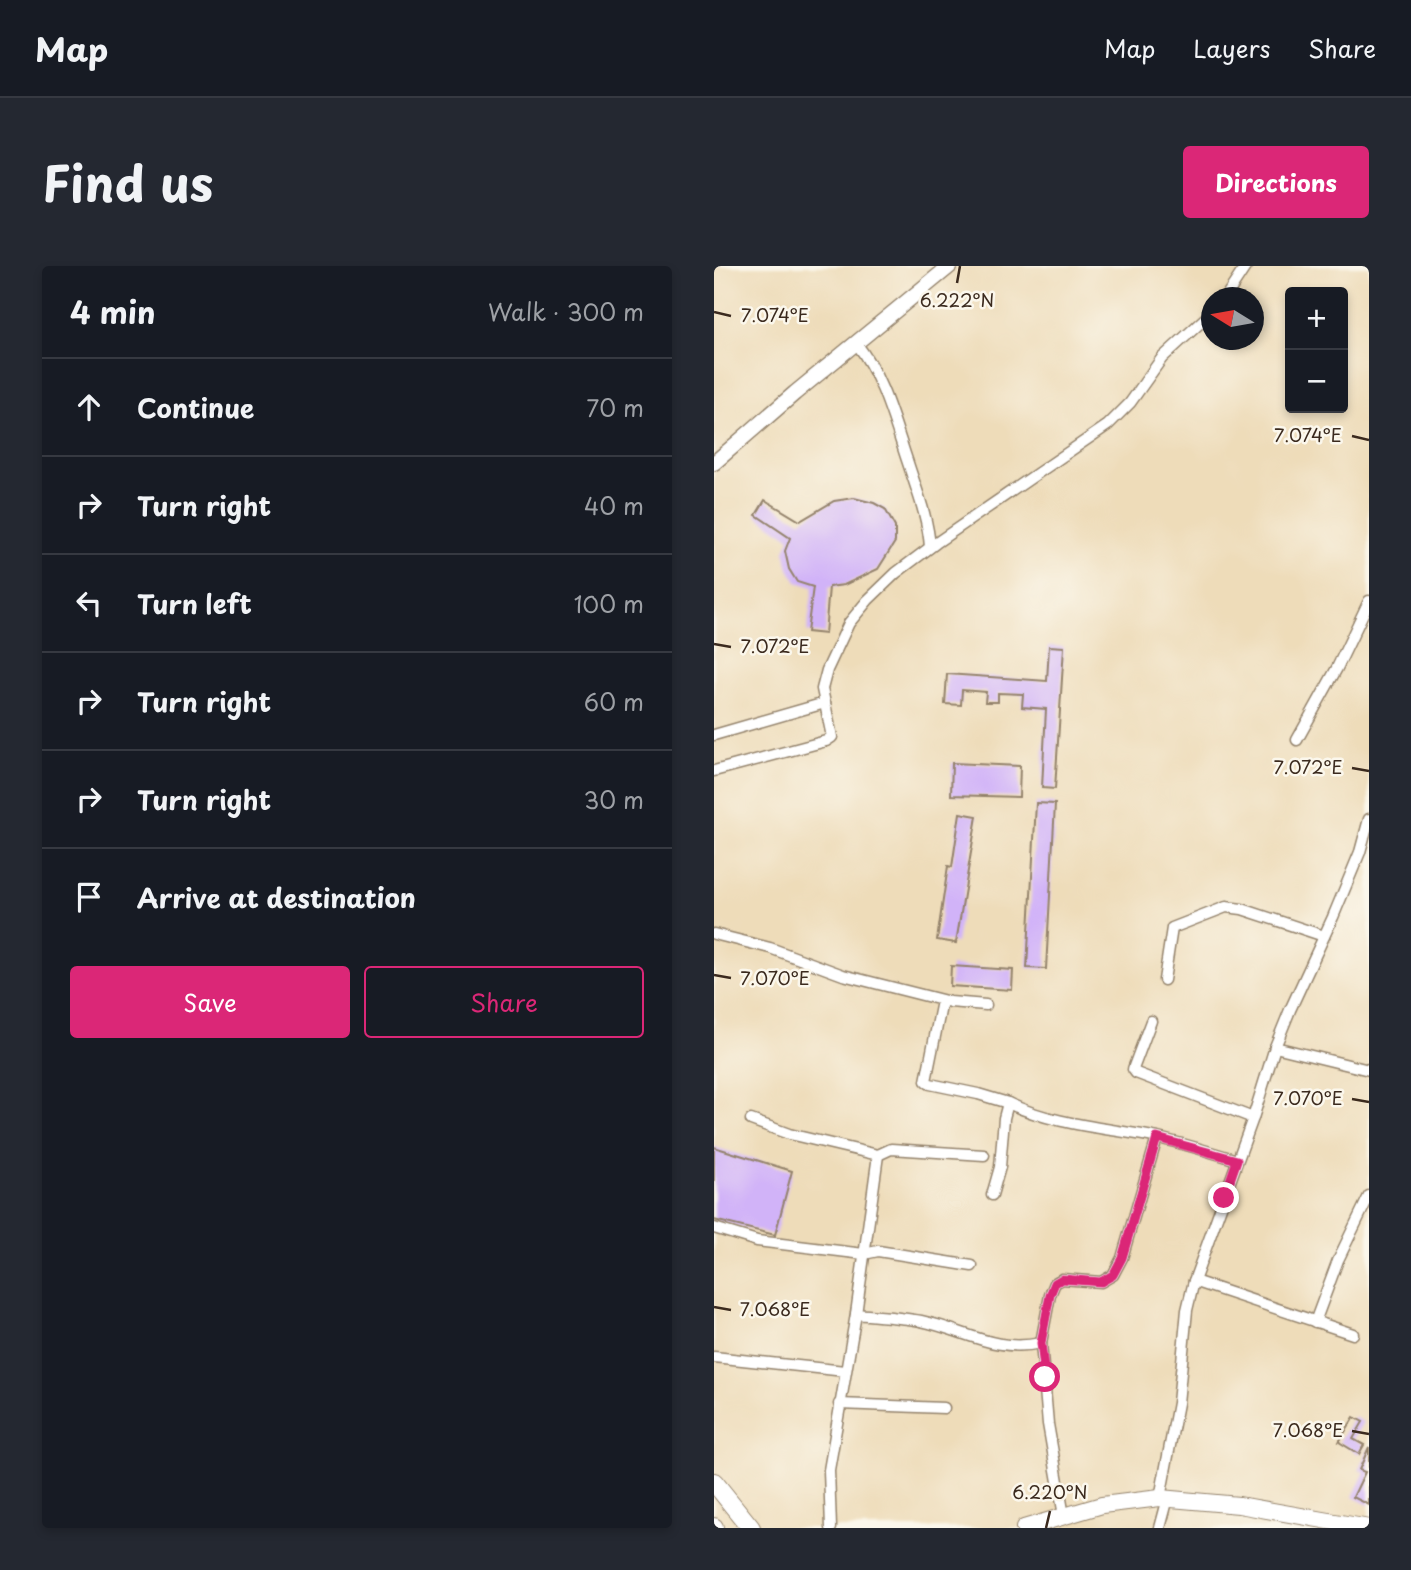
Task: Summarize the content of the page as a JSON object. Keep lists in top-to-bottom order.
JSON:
{
  "north": "left",
  "page": {
    "header": "Map",
    "nav": ["Map", "Layers", "Share"],
    "title": "Find us",
    "buttons": [
      "Directions",
      ["Save", "Share"]
    ],
    "heading": ["4 min", "Walk · 300 m"],
    "map_buttons": ["+", "−"],
    "list": [
      ["Continue", "70 m"],
      ["Turn right", "40 m"],
      ["Turn left", "100 m"],
      ["Turn right", "60 m"],
      ["Turn right", "30 m"],
      "Arrive at destination"
    ]
  },
  "coordinates": [
    "6.222°N",
    "7.074°E",
    "7.072°E",
    "7.070°E",
    "7.068°E",
    "6.220°N"
  ]
}
